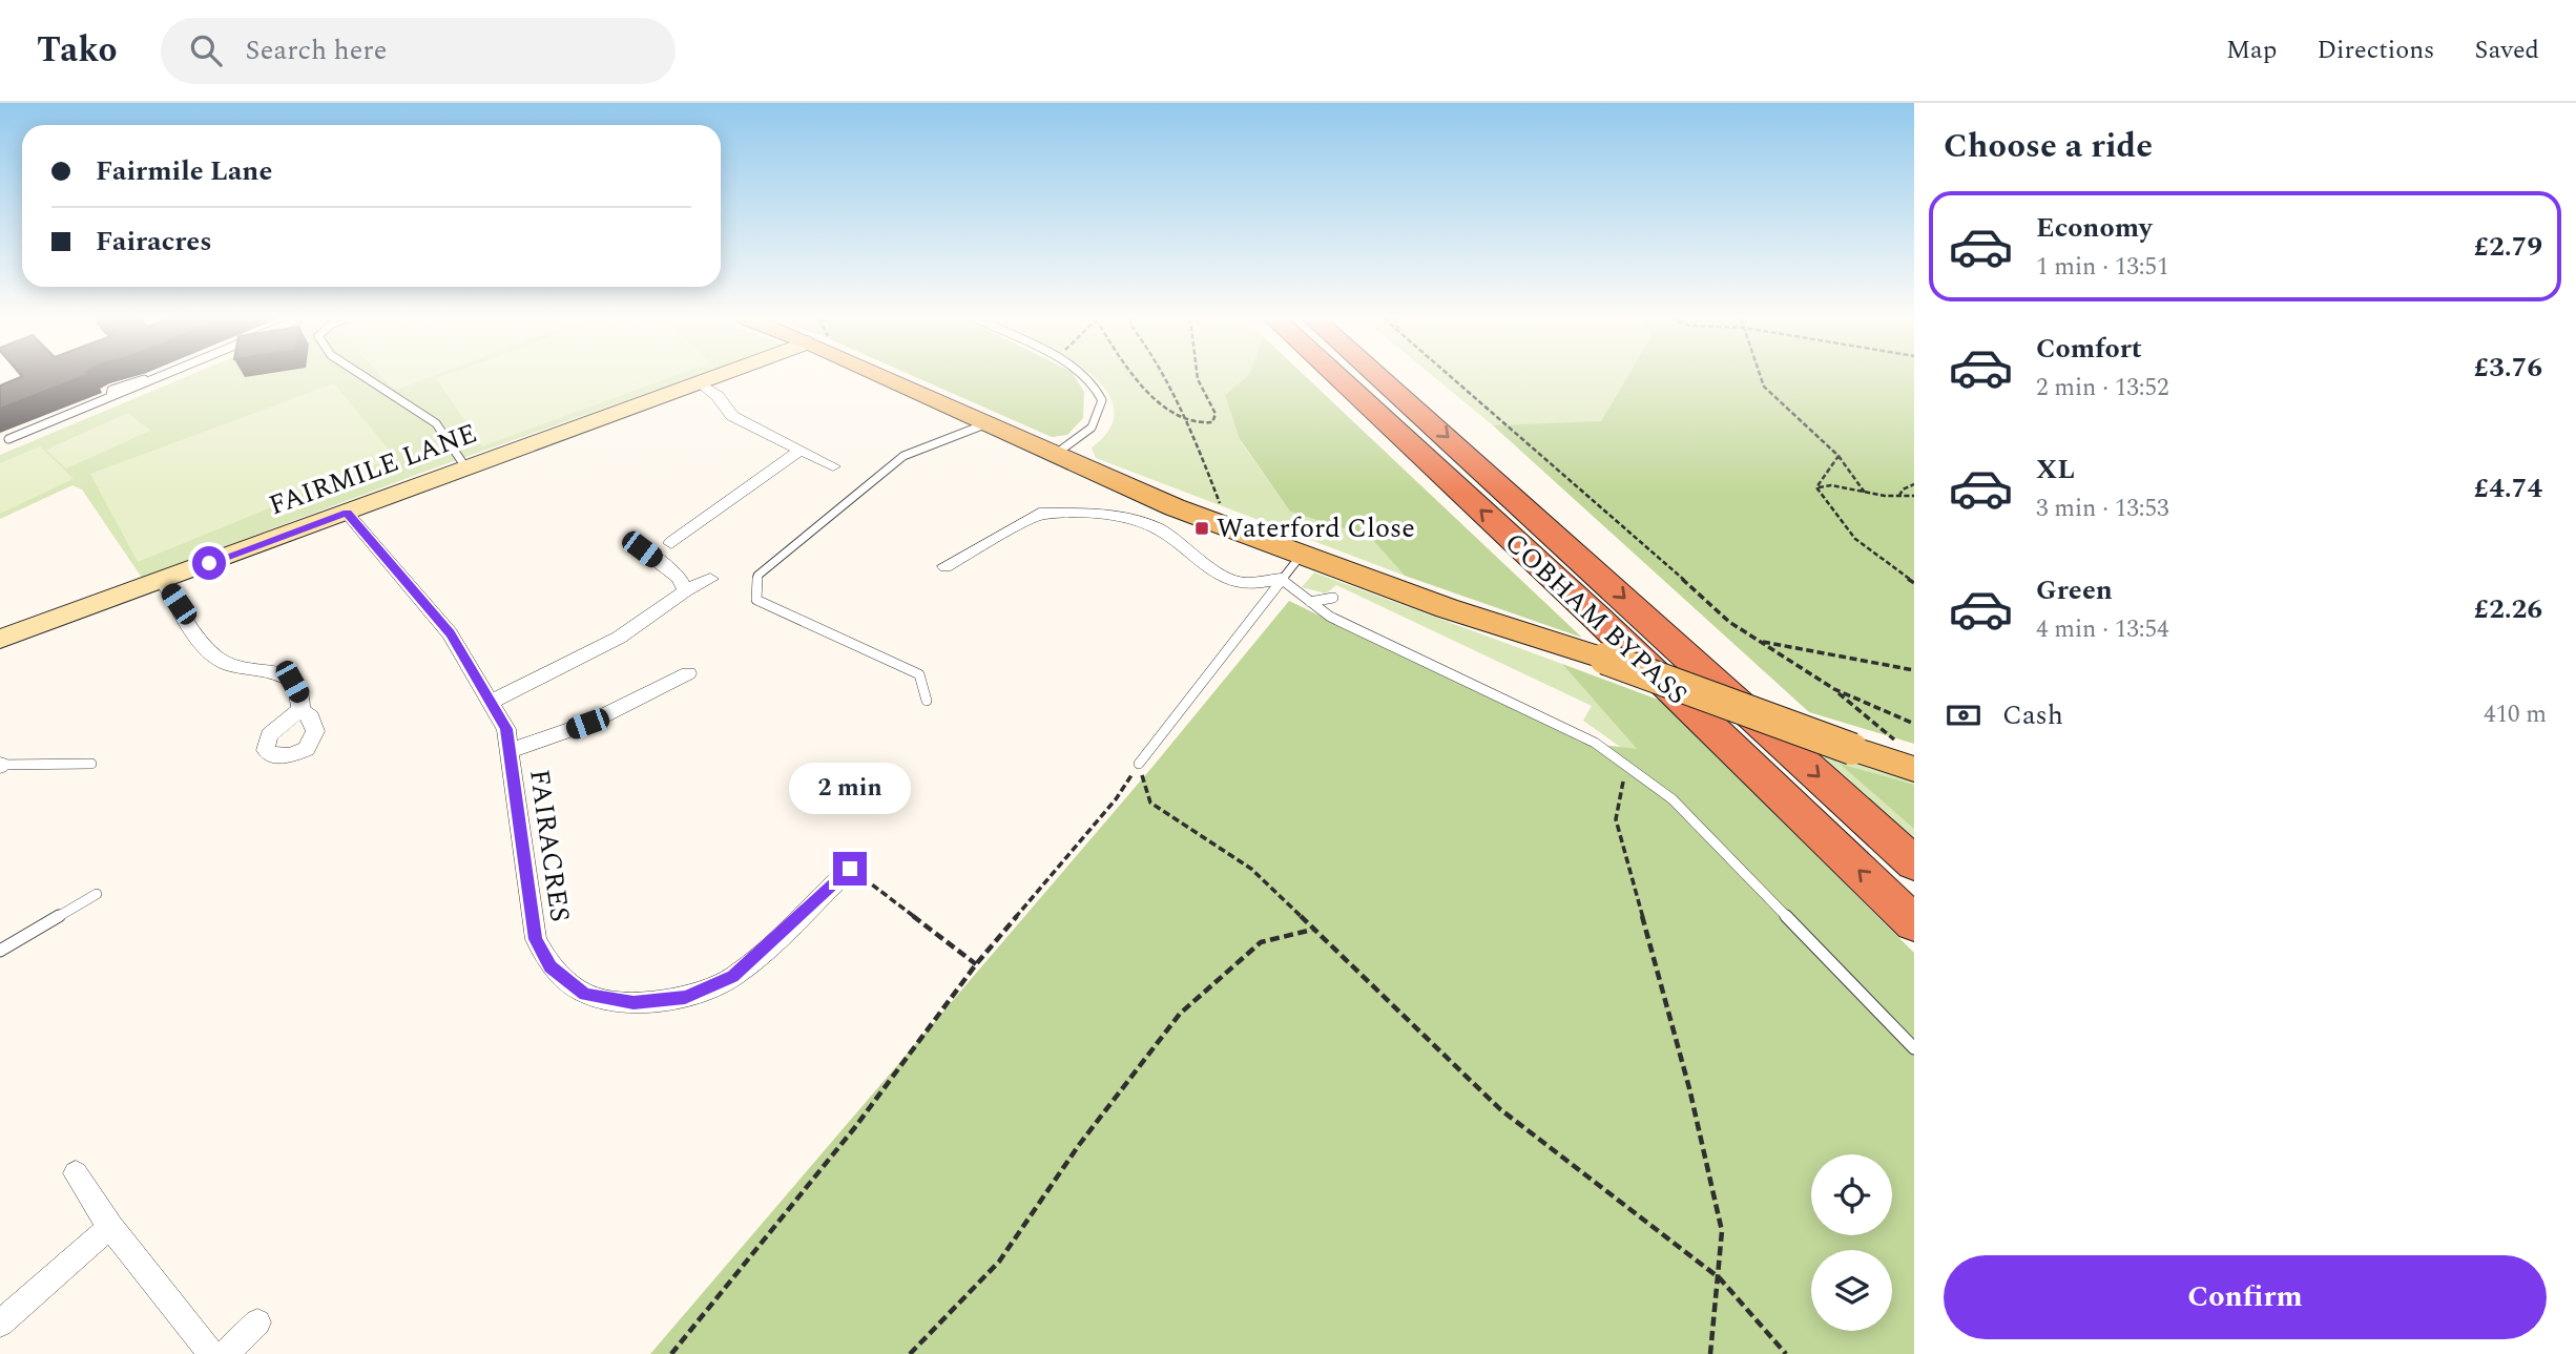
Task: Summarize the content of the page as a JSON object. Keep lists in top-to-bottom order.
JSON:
{
  "streets": {
    "highway": ["COBHAM BYPASS"],
    "street": ["FAIRMILE LANE", "FAIRACRES"]
  },
  "crossings": [
    ["FAIRMILE LANE", "FAIRACRES"]
  ],
  "places": {
    "transit": ["Waterford Close"]
  },
  "page": {
    "header": "Tako",
    "search": "Search here",
    "nav": ["Map", "Directions", "Saved"],
    "heading": "Choose a ride",
    "banner": ["Fairmile Lane", "Fairacres"],
    "list": [
      {
        "name": "Economy",
        "note": "1 min · 13:51",
        "value": "£2.79"
      },
      {
        "name": "Comfort",
        "note": "2 min · 13:52",
        "value": "£3.76"
      },
      {
        "name": "XL",
        "note": "3 min · 13:53",
        "value": "£4.74"
      },
      {
        "name": "Green",
        "note": "4 min · 13:54",
        "value": "£2.26"
      }
    ],
    "pay": ["Cash", "410 m"],
    "bubble": "2 min",
    "buttons": "Confirm"
  }
}
